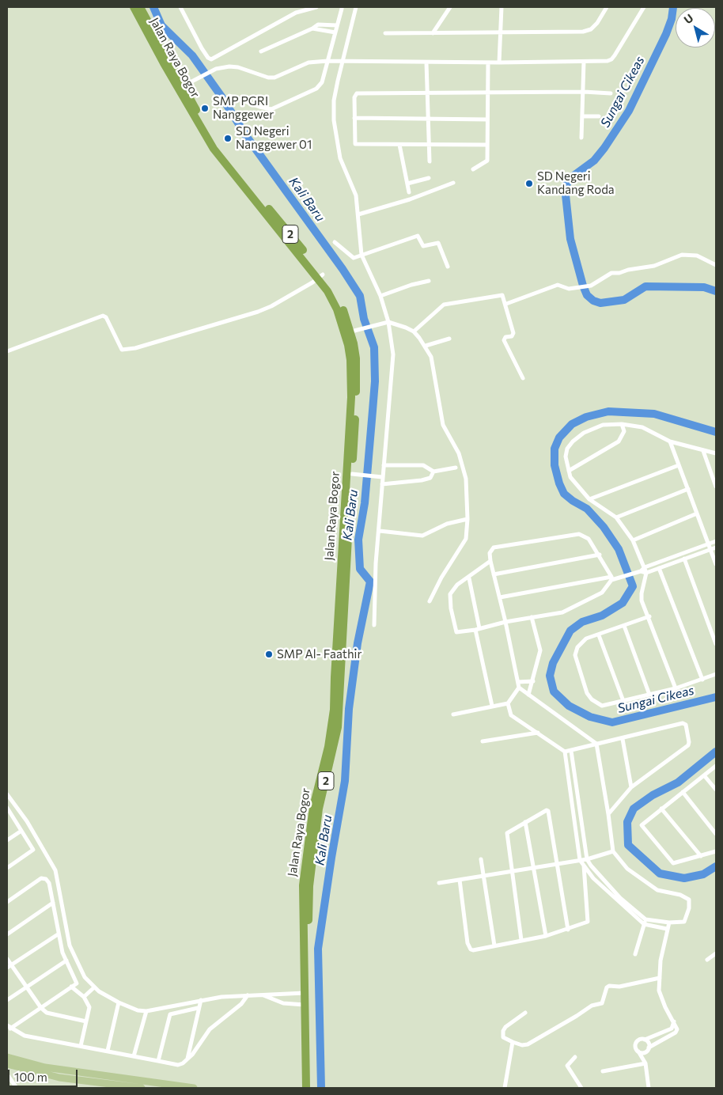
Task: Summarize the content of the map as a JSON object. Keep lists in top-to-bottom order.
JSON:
{
  "streets": {
    "highway": ["Jalan Raya Bogor", "2"]
  },
  "water": ["Sungai Cikeas", "Kali Baru"],
  "places": [
    "SMP PGRI Nanggewer",
    "SD Negeri Nanggewer 01",
    "SD Negeri Kandang Roda",
    "SMP Al- Faathir"
  ],
  "scale_bar": "100 m",
  "north": "top left"
}
